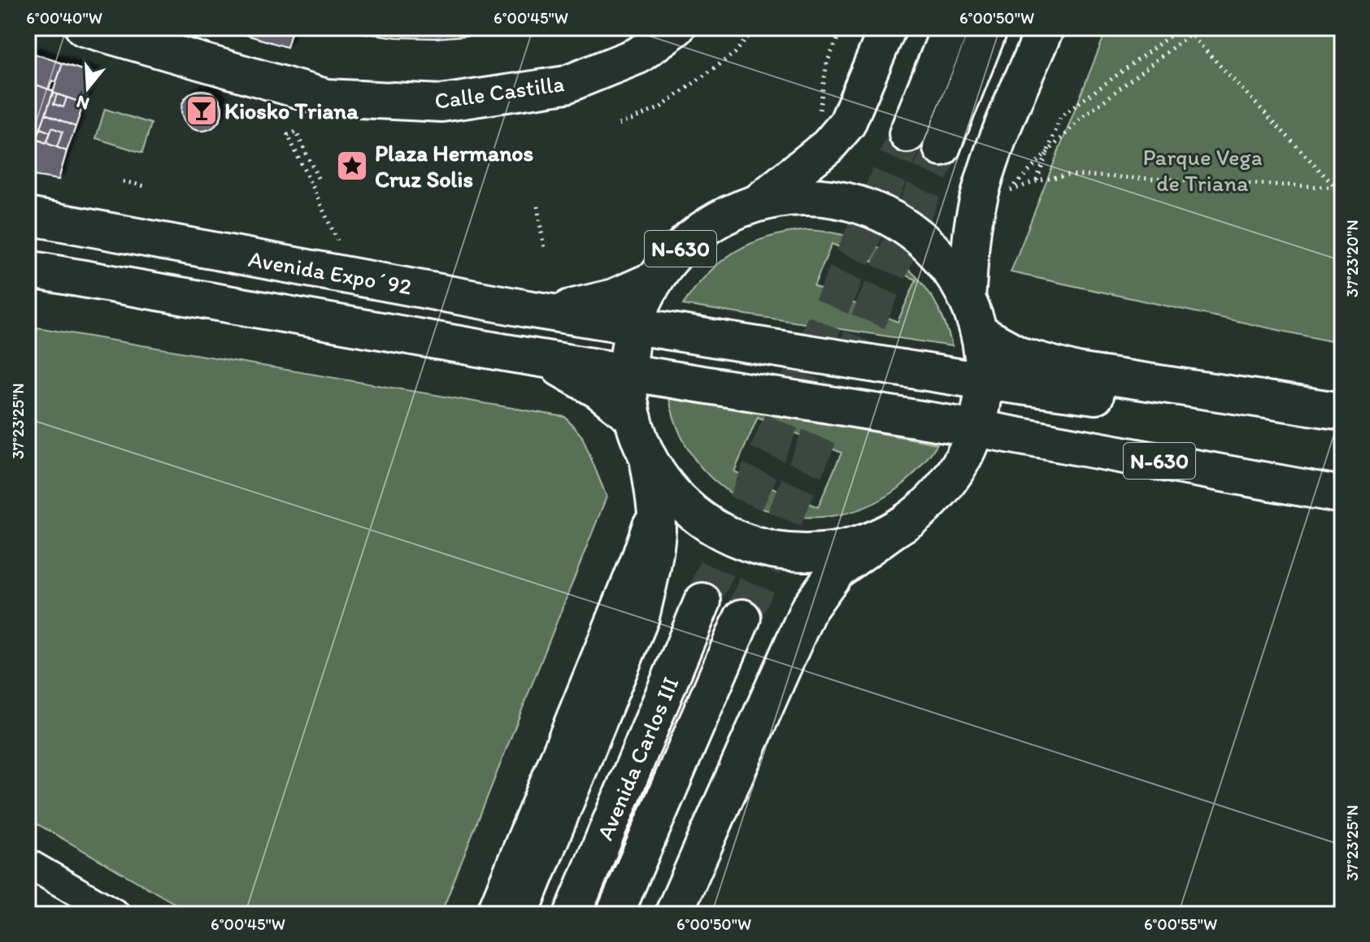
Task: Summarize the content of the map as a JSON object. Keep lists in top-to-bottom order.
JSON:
{
  "streets": {
    "main road": [
      "Calle Castilla",
      "N-630",
      "Avenida Expo´92",
      "Avenida Carlos III"
    ]
  },
  "crossings": [
    ["N-630", "Avenida Expo´92"]
  ],
  "parks": ["Parque Vega de Triana"],
  "places": {
    "bar": ["Kiosko Triana"],
    "place": ["Plaza Hermanos Cruz Solis"]
  },
  "north": "bottom",
  "coordinates": [
    "6°00'40\"W",
    "6°00'45\"W",
    "6°00'50\"W",
    "37°23'20\"N",
    "37°23'25\"N",
    "6°00'55\"W"
  ]
}
